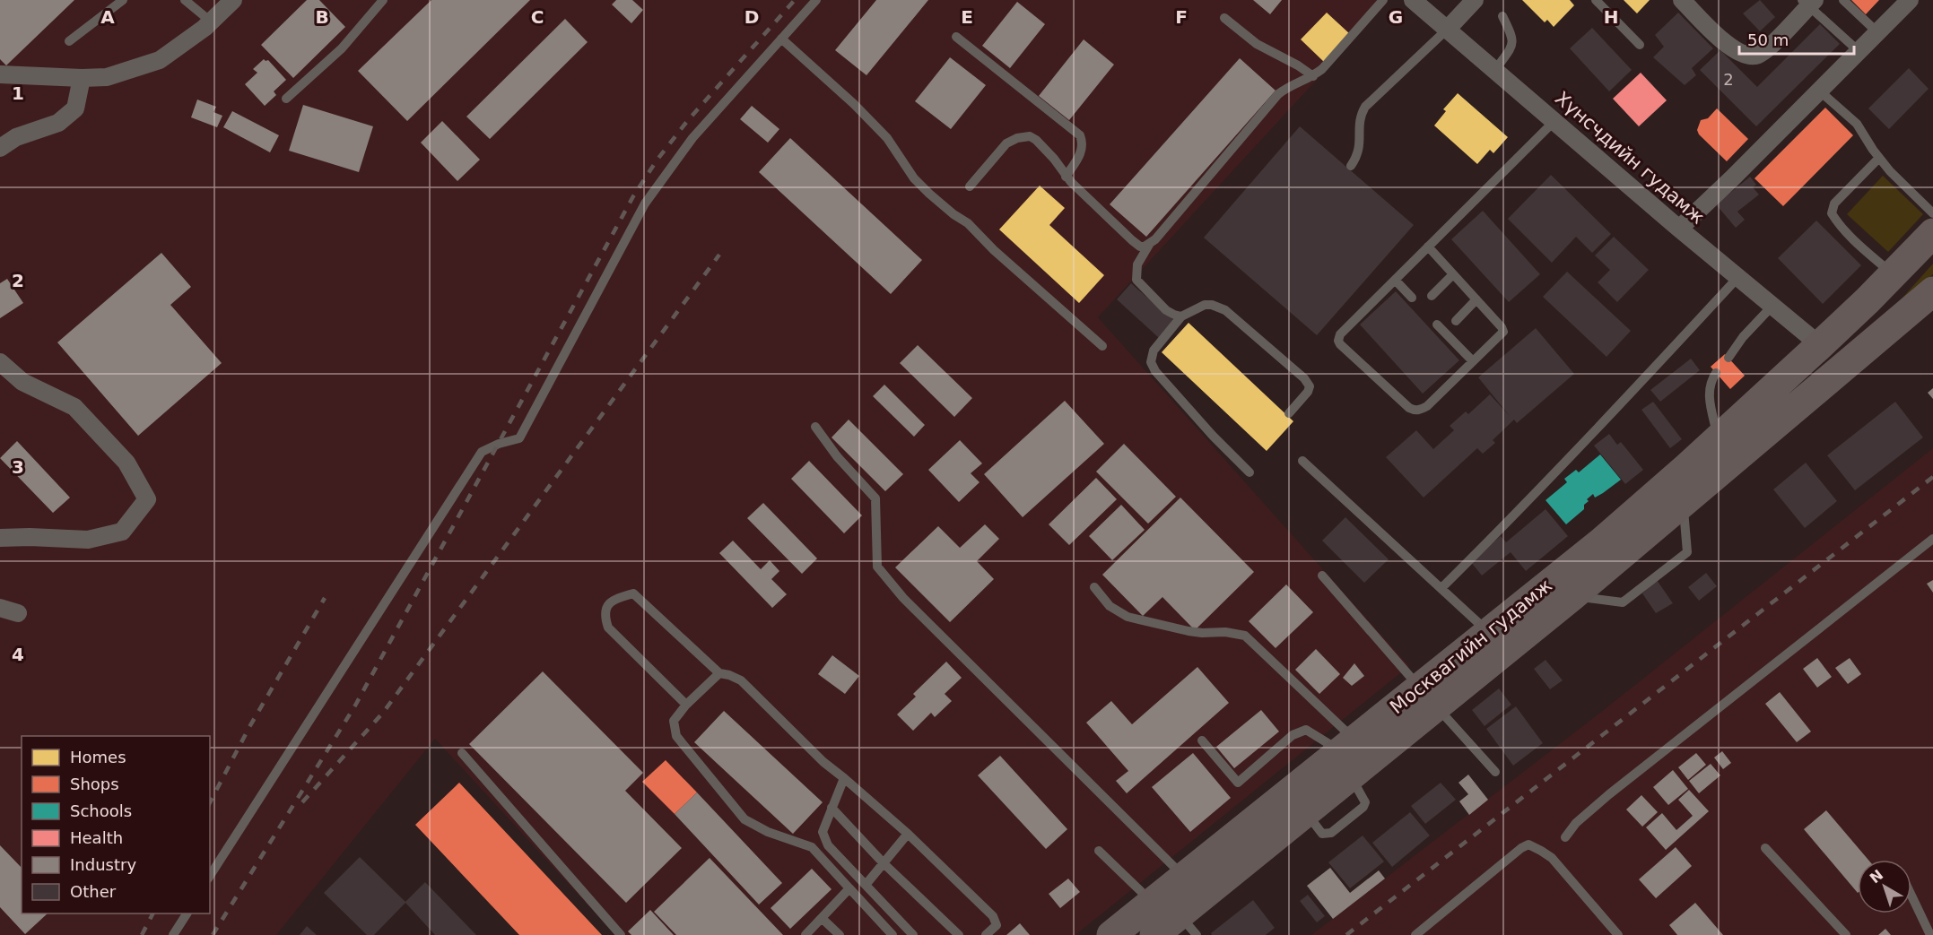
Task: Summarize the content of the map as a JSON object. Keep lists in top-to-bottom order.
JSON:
{
  "streets": {
    "highway": ["Москвагийн гудамж"],
    "street": ["Хүнсчдийн гудамж"]
  },
  "crossings": [
    ["Хүнсчдийн гудамж", "Москвагийн гудамж"]
  ],
  "house_numbers": ["2"],
  "legend": [
    "Homes",
    "Shops",
    "Schools",
    "Health",
    "Industry",
    "Other"
  ],
  "scale_bar": "50 m",
  "north": "top left",
  "grid": {
    "columns": [
      "A",
      "B",
      "C",
      "D",
      "E",
      "F",
      "G",
      "H"
    ],
    "rows": [
      "1",
      "2",
      "3",
      "4"
    ]
  }
}
